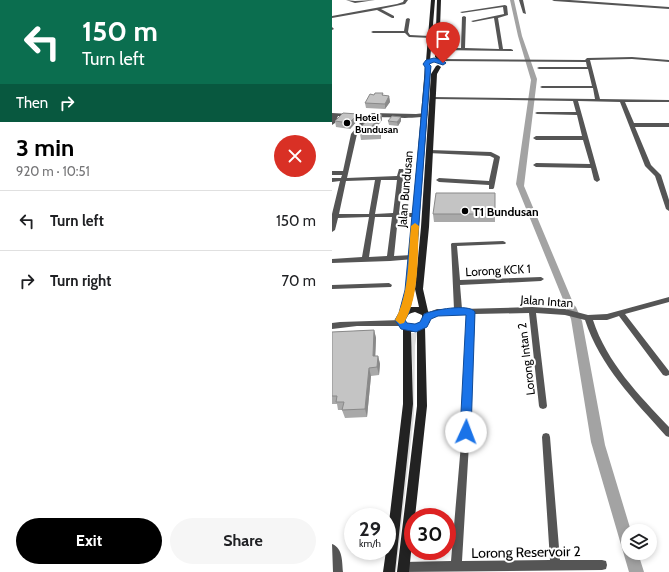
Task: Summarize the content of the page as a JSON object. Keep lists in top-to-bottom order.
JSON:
{
  "streets": {
    "main road": ["Jalan Bundusan"],
    "street": [
      "Lorong KCK 1",
      "Jalan Intan",
      "Lorong Intan 2",
      "Lorong Reservoir 2"
    ]
  },
  "crossings": [
    ["Jalan Bundusan", "Jalan Intan"],
    ["Jalan Intan", "Lorong Intan 2"]
  ],
  "places": ["Hotel Bundusan", "T1 Bundusan"],
  "page": {
    "turn": ["150 m", "Turn left"],
    "then": "Then",
    "heading": ["3 min", "920 m · 10:51"],
    "list": [
      {
        "name": "Turn left",
        "value": "150 m"
      },
      {
        "name": "Turn right",
        "value": "70 m"
      }
    ],
    "speed": "29 km/h",
    "limit": "30",
    "buttons": ["Exit", "Share"]
  }
}
